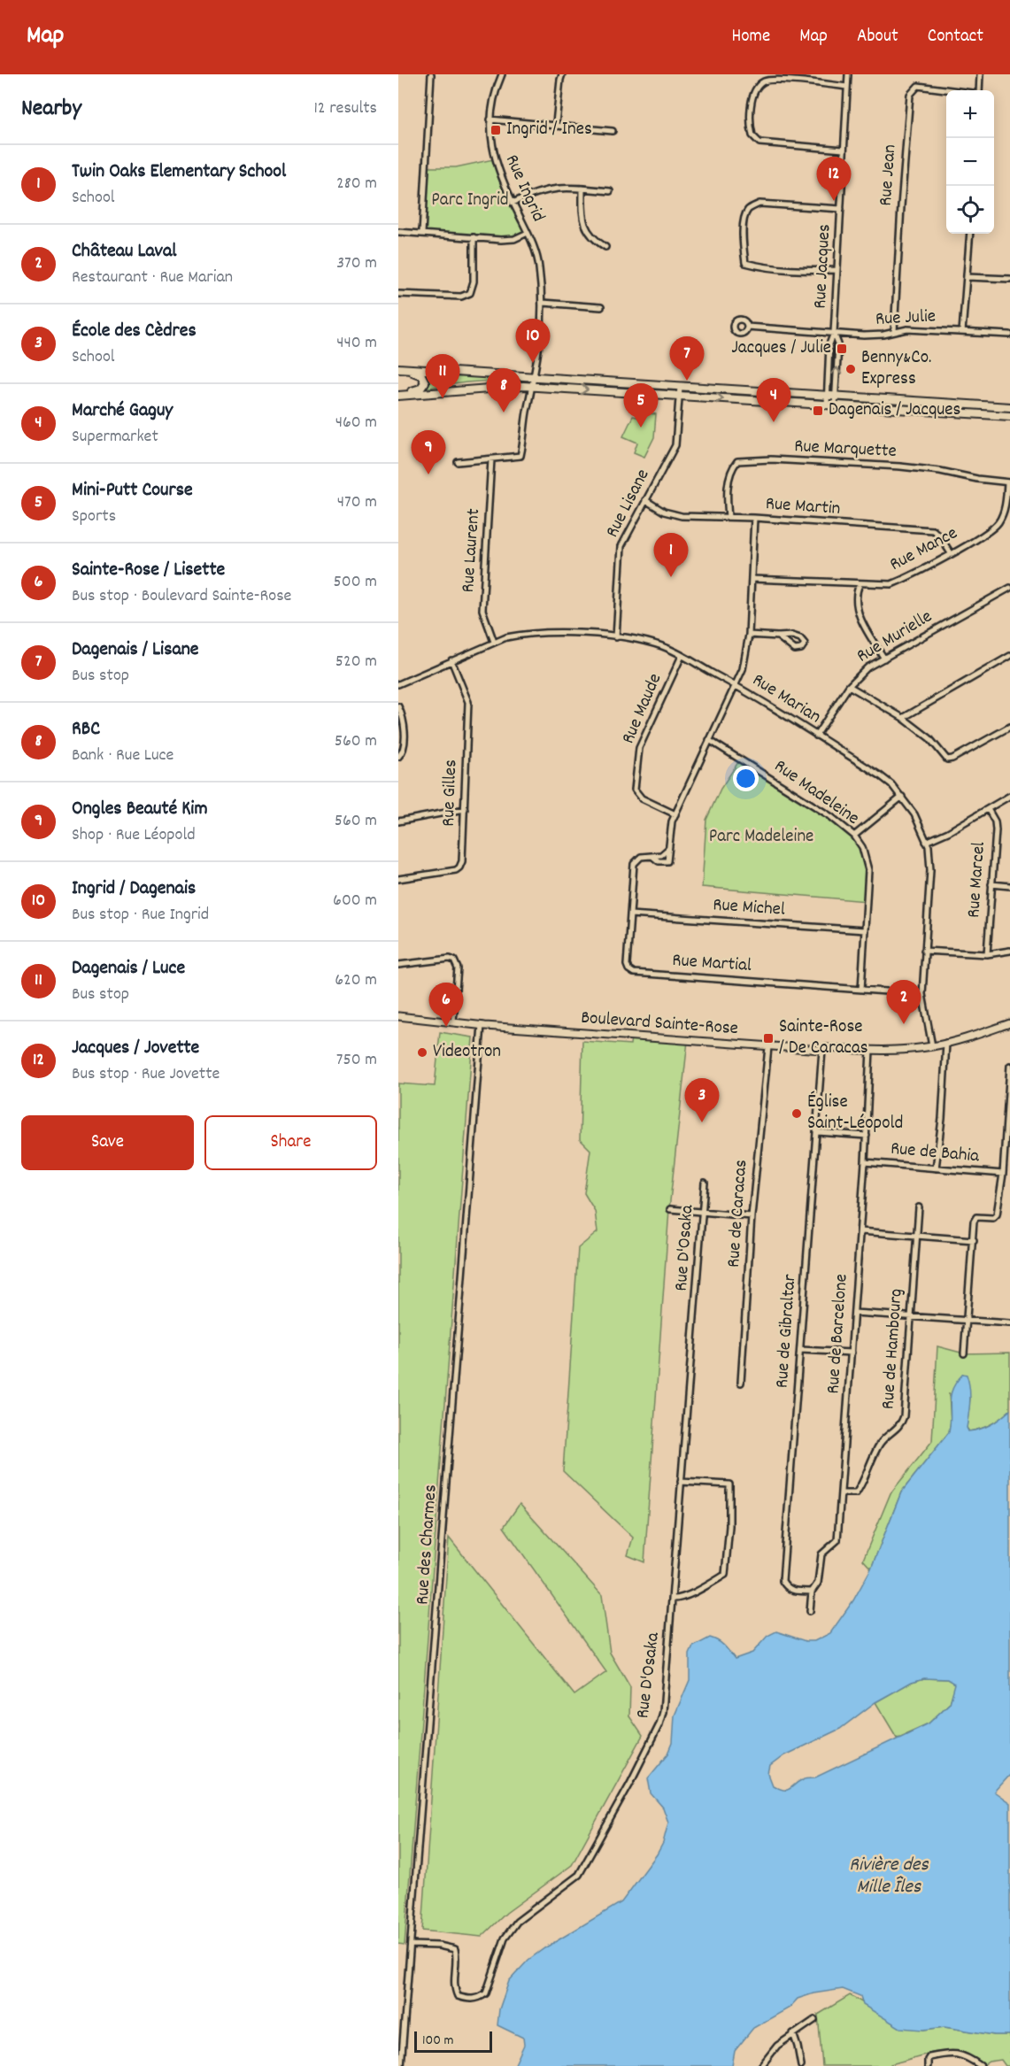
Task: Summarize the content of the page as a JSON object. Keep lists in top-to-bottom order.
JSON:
{
  "streets": {
    "street": [
      "Rue Jean",
      "Rue Ingrid",
      "Rue Jacques",
      "Rue Julie",
      "Rue Marquette",
      "Rue Lisane",
      "Rue Martin",
      "Rue Mance",
      "Rue Laurent",
      "Rue Murielle",
      "Rue Marian",
      "Rue Maude",
      "Rue Gilles",
      "Rue Madeleine",
      "Rue Marcel",
      "Rue Michel",
      "Rue Martial",
      "Boulevard Sainte-Rose",
      "Rue de Bahia",
      "Rue de Caracas",
      "Rue D'Osaka",
      "Rue de Gibraltar",
      "Rue de Barcelone",
      "Rue de Hambourg",
      "Rue des Charmes"
    ]
  },
  "crossings": [
    ["Rue Jean", "Rue Julie"],
    ["Rue Ingrid", "Rue Laurent"],
    ["Rue Jacques", "Rue Julie"],
    ["Rue Marquette", "Rue Martin"],
    ["Rue Marquette", "Rue Mance"],
    ["Rue Lisane", "Rue Martin"],
    ["Rue Lisane", "Rue Marian"],
    ["Rue Martin", "Rue Mance"],
    ["Rue Martin", "Rue Martial"],
    ["Rue Mance", "Rue Martial"],
    ["Rue Laurent", "Rue Marian"],
    ["Rue Murielle", "Rue Marian"],
    ["Rue Marian", "Rue Maude"],
    ["Rue Marian", "Rue Gilles"],
    ["Rue Marian", "Rue Martial"],
    ["Rue Marian", "Boulevard Sainte-Rose"],
    ["Rue Maude", "Rue Martial"],
    ["Rue Madeleine", "Rue Michel"],
    ["Rue Madeleine", "Rue Martial"],
    ["Rue Michel", "Rue Martial"],
    ["Boulevard Sainte-Rose", "Rue de Caracas"],
    ["Boulevard Sainte-Rose", "Rue de Gibraltar"],
    ["Boulevard Sainte-Rose", "Rue de Barcelone"],
    ["Boulevard Sainte-Rose", "Rue des Charmes"],
    ["Rue de Bahia", "Rue de Barcelone"],
    ["Rue D'Osaka", "Rue des Charmes"],
    ["Rue de Gibraltar", "Rue de Barcelone"],
    ["Rue de Barcelone", "Rue de Hambourg"]
  ],
  "water": ["Rivière des Mille Îles"],
  "parks": ["Parc Ingrid", "Parc Madeleine"],
  "places": {
    "transit": [
      "Ingrid / Ines",
      "Jacques / Julie",
      "Dagenais / Jacques",
      "Sainte-Rose / De Caracas"
    ],
    "other": ["Benny&Co. Express", "Videotron", "Église Saint-Léopold"]
  },
  "scale_bar": "100 m",
  "page": {
    "header": "Map",
    "nav": [
      "Home",
      "Map",
      "About",
      "Contact"
    ],
    "heading": ["Nearby", "12 results"],
    "map_buttons": ["+", "−"],
    "list": [
      {
        "mark": "1",
        "name": "Twin Oaks Elementary School",
        "note": "School",
        "value": "280 m"
      },
      {
        "mark": "2",
        "name": "Château Laval",
        "note": "Restaurant · Rue Marian",
        "value": "370 m"
      },
      {
        "mark": "3",
        "name": "École des Cèdres",
        "note": "School",
        "value": "440 m"
      },
      {
        "mark": "4",
        "name": "Marché Gaguy",
        "note": "Supermarket",
        "value": "460 m"
      },
      {
        "mark": "5",
        "name": "Mini-Putt Course",
        "note": "Sports",
        "value": "470 m"
      },
      {
        "mark": "6",
        "name": "Sainte-Rose / Lisette",
        "note": "Bus stop · Boulevard Sainte-Rose",
        "value": "500 m"
      },
      {
        "mark": "7",
        "name": "Dagenais / Lisane",
        "note": "Bus stop",
        "value": "520 m"
      },
      {
        "mark": "8",
        "name": "RBC",
        "note": "Bank · Rue Luce",
        "value": "560 m"
      },
      {
        "mark": "9",
        "name": "Ongles Beauté Kim",
        "note": "Shop · Rue Léopold",
        "value": "560 m"
      },
      {
        "mark": "10",
        "name": "Ingrid / Dagenais",
        "note": "Bus stop · Rue Ingrid",
        "value": "600 m"
      },
      {
        "mark": "11",
        "name": "Dagenais / Luce",
        "note": "Bus stop",
        "value": "620 m"
      },
      {
        "mark": "12",
        "name": "Jacques / Jovette",
        "note": "Bus stop · Rue Jovette",
        "value": "750 m"
      }
    ],
    "pins": [
      "12",
      "10",
      "7",
      "11",
      "8",
      "4",
      "5",
      "9",
      "1",
      "2",
      "6",
      "3"
    ],
    "buttons": ["Save", "Share"],
    "scale": "100 m"
  }
}
